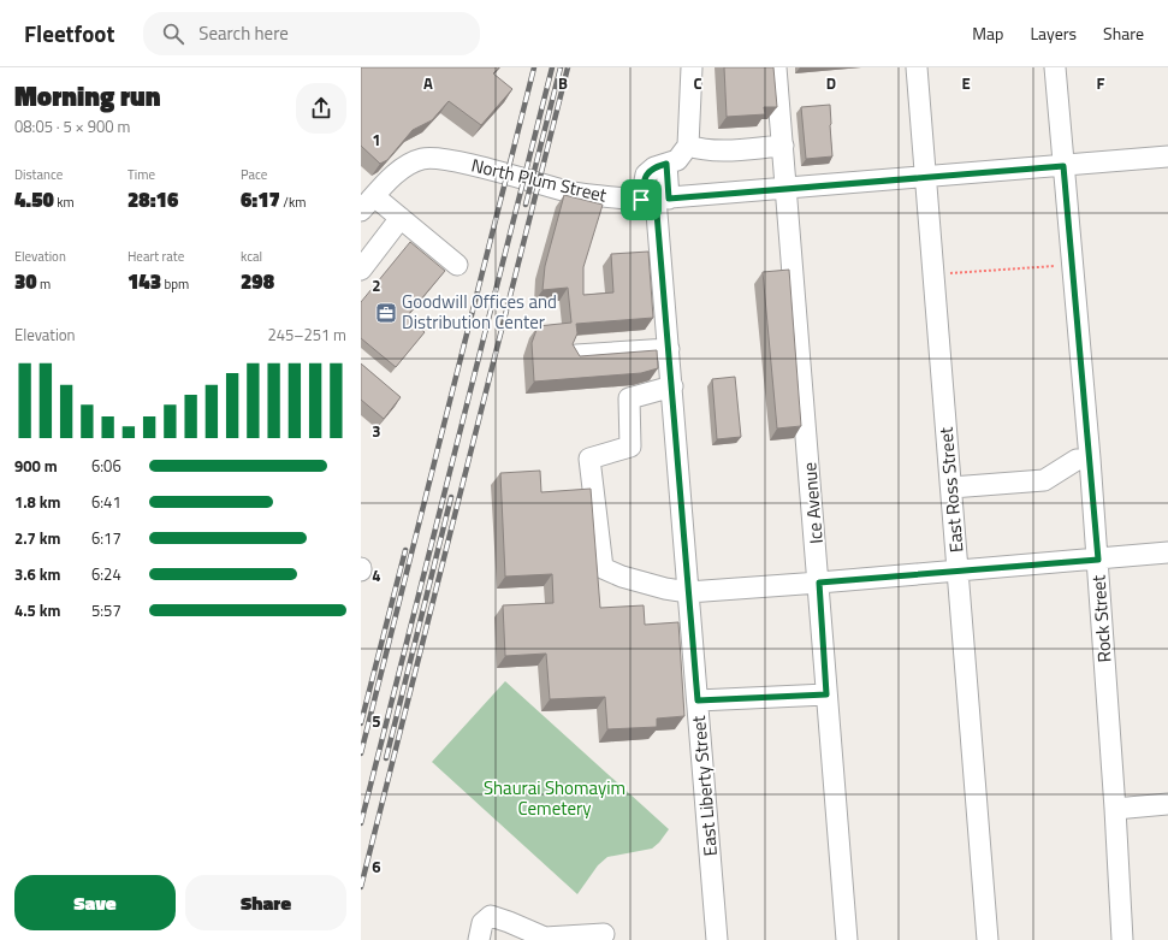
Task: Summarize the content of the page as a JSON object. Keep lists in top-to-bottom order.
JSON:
{
  "streets": {
    "street": [
      "North Plum Street",
      "East Ross Street",
      "Ice Avenue",
      "Rock Street",
      "East Liberty Street"
    ]
  },
  "crossings": [
    ["North Plum Street", "East Ross Street"],
    ["North Plum Street", "Ice Avenue"],
    ["North Plum Street", "Rock Street"],
    ["North Plum Street", "East Liberty Street"]
  ],
  "parks": ["Shaurai Shomayim Cemetery"],
  "places": {
    "office": ["Goodwill Offices and Distribution Center"]
  },
  "page": {
    "header": "Fleetfoot",
    "search": "Search here",
    "nav": ["Map", "Layers", "Share"],
    "heading": ["Morning run", "08:05 · 5 × 900 m"],
    "stats": [
      ["Distance", "4.50 km"],
      ["Time", "28:16"],
      ["Pace", "6:17 /km"],
      ["Elevation", "30 m"],
      ["Heart rate", "143 bpm"],
      ["kcal", "298"]
    ],
    "chart": ["Elevation", "245–251 m"],
    "list": [
      {
        "name": "900 m",
        "note": "6:06"
      },
      {
        "name": "1.8 km",
        "note": "6:41"
      },
      {
        "name": "2.7 km",
        "note": "6:17"
      },
      {
        "name": "3.6 km",
        "note": "6:24"
      },
      {
        "name": "4.5 km",
        "note": "5:57"
      }
    ],
    "buttons": ["Save", "Share"]
  },
  "grid": {
    "columns": [
      "A",
      "B",
      "C",
      "D",
      "E",
      "F"
    ],
    "rows": [
      "1",
      "2",
      "3",
      "4",
      "5",
      "6"
    ]
  }
}
